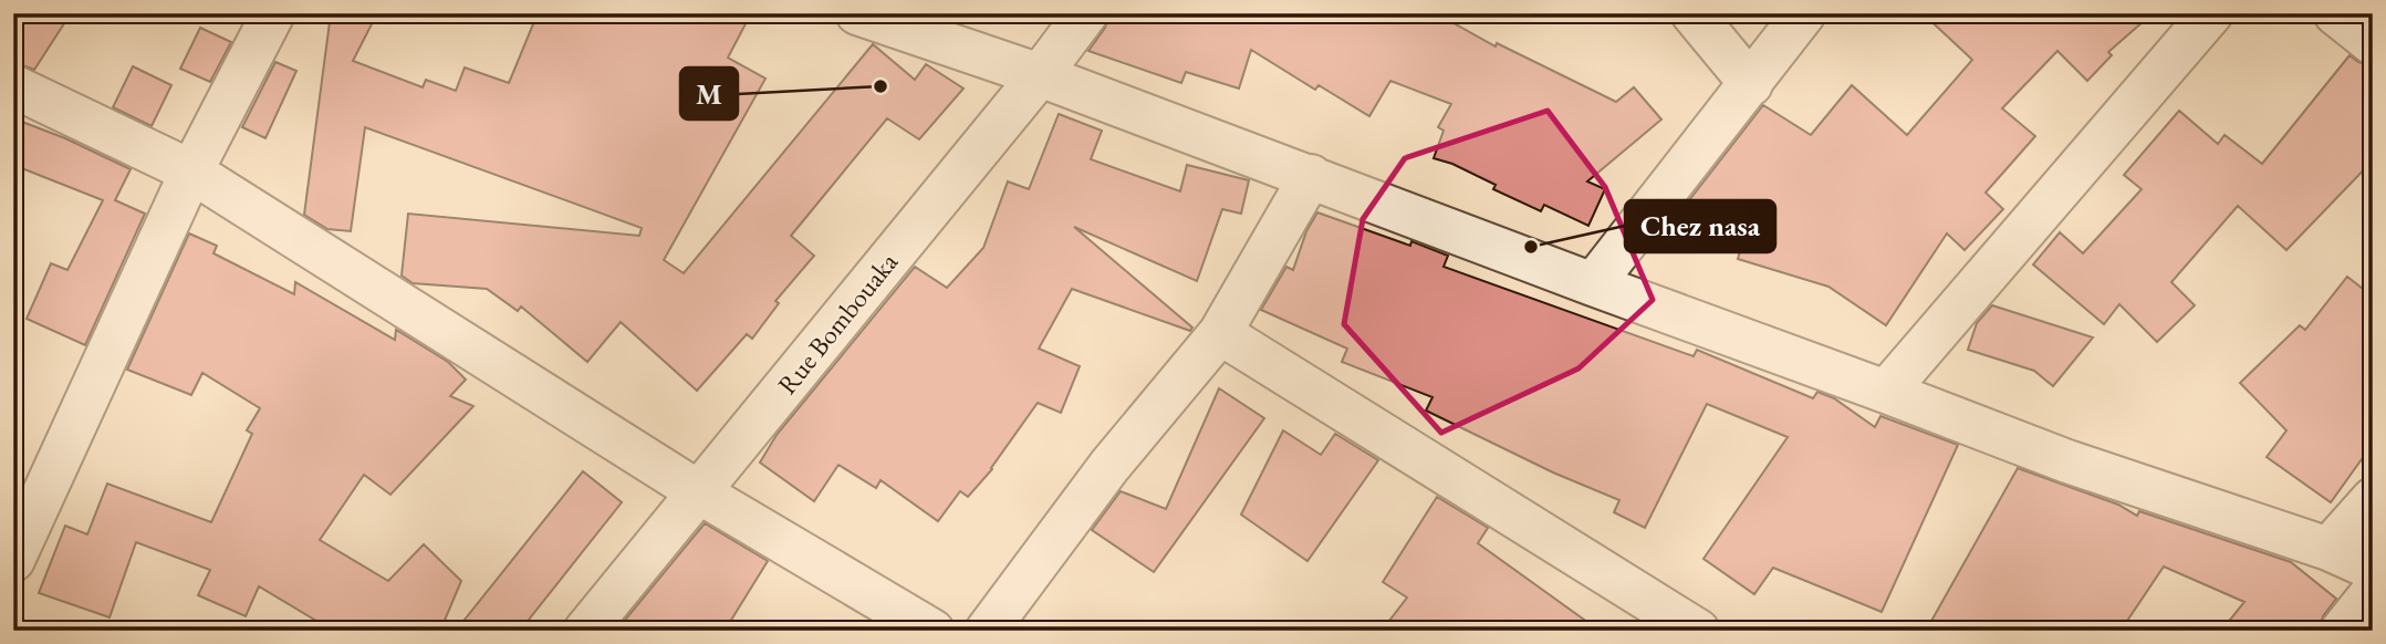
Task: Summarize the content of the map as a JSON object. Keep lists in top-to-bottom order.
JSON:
{
  "streets": {
    "street": ["Rue Bombouaka"]
  },
  "places": ["M", "Chez nasa"]
}
